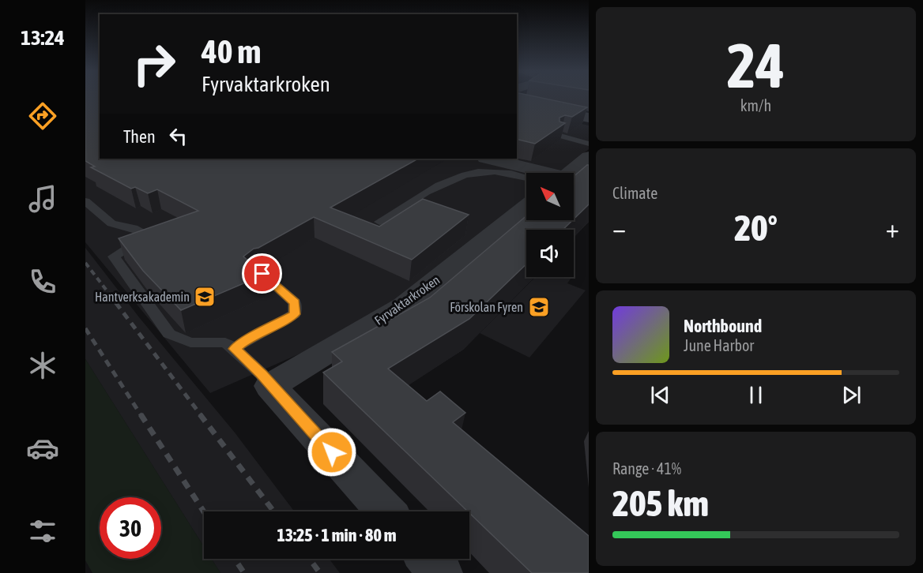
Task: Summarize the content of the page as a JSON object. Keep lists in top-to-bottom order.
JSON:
{
  "streets": {
    "street": ["Fyrvaktarkroken"]
  },
  "places": {
    "school or university": ["Hantverksakademin", "Förskolan Fyren"]
  },
  "north": "top left",
  "page": {
    "tabs": "13:24",
    "tile": [
      ["24", "km/h"],
      "Climate",
      ["Range · 41%", "205 km"]
    ],
    "turn": ["40 m", "Fyrvaktarkroken"],
    "then": "Then",
    "heat": ["−", "20°", "+"],
    "song": ["Northbound", "June Harbor"],
    "limit": "30",
    "trip": "13:25 · 1 min · 80 m"
  }
}
